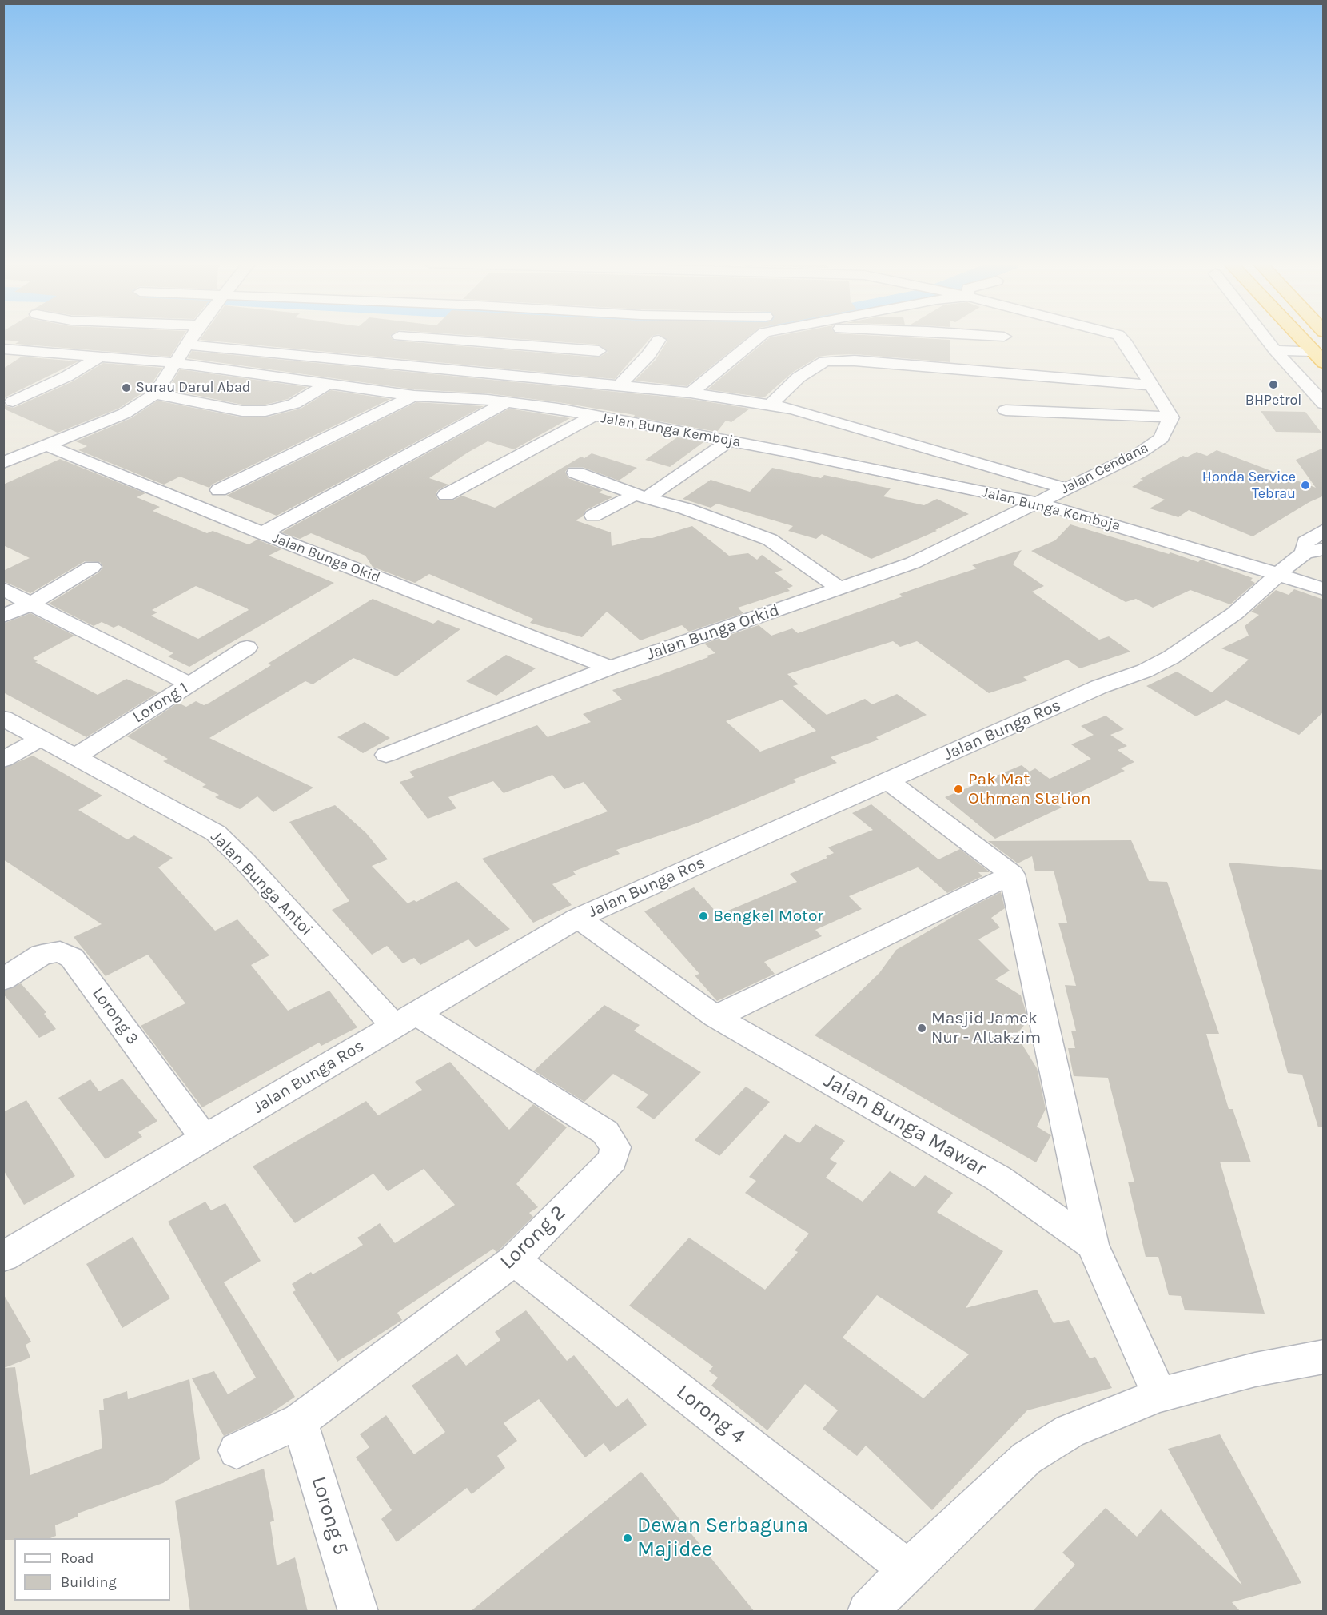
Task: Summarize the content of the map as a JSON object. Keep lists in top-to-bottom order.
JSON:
{
  "streets": {
    "street": [
      "Jalan Bunga Kemboja",
      "Jalan Cendana",
      "Jalan Bunga Okid",
      "Jalan Bunga Orkid",
      "Lorong 1",
      "Jalan Bunga Ros",
      "Jalan Bunga Antoi",
      "Lorong 3",
      "Jalan Bunga Mawar",
      "Lorong 2",
      "Lorong 4",
      "Lorong 5"
    ]
  },
  "crossings": [
    ["Jalan Bunga Kemboja", "Jalan Cendana"],
    ["Jalan Bunga Kemboja", "Jalan Bunga Orkid"],
    ["Jalan Bunga Kemboja", "Jalan Bunga Ros"],
    ["Jalan Cendana", "Jalan Bunga Orkid"],
    ["Jalan Bunga Okid", "Jalan Bunga Orkid"],
    ["Lorong 1", "Jalan Bunga Antoi"],
    ["Jalan Bunga Ros", "Jalan Bunga Antoi"],
    ["Jalan Bunga Ros", "Lorong 3"],
    ["Jalan Bunga Ros", "Jalan Bunga Mawar"],
    ["Jalan Bunga Ros", "Lorong 2"],
    ["Jalan Bunga Antoi", "Lorong 2"],
    ["Lorong 2", "Lorong 4"],
    ["Lorong 2", "Lorong 5"]
  ],
  "places": [
    "BHPetrol",
    "Surau Darul Abad",
    "Honda Service Tebrau",
    "Pak Mat Othman Station",
    "Bengkel Motor",
    "Masjid Jamek Nur - Altakzim",
    "Dewan Serbaguna Majidee"
  ],
  "legend": ["Road", "Building"]
}
